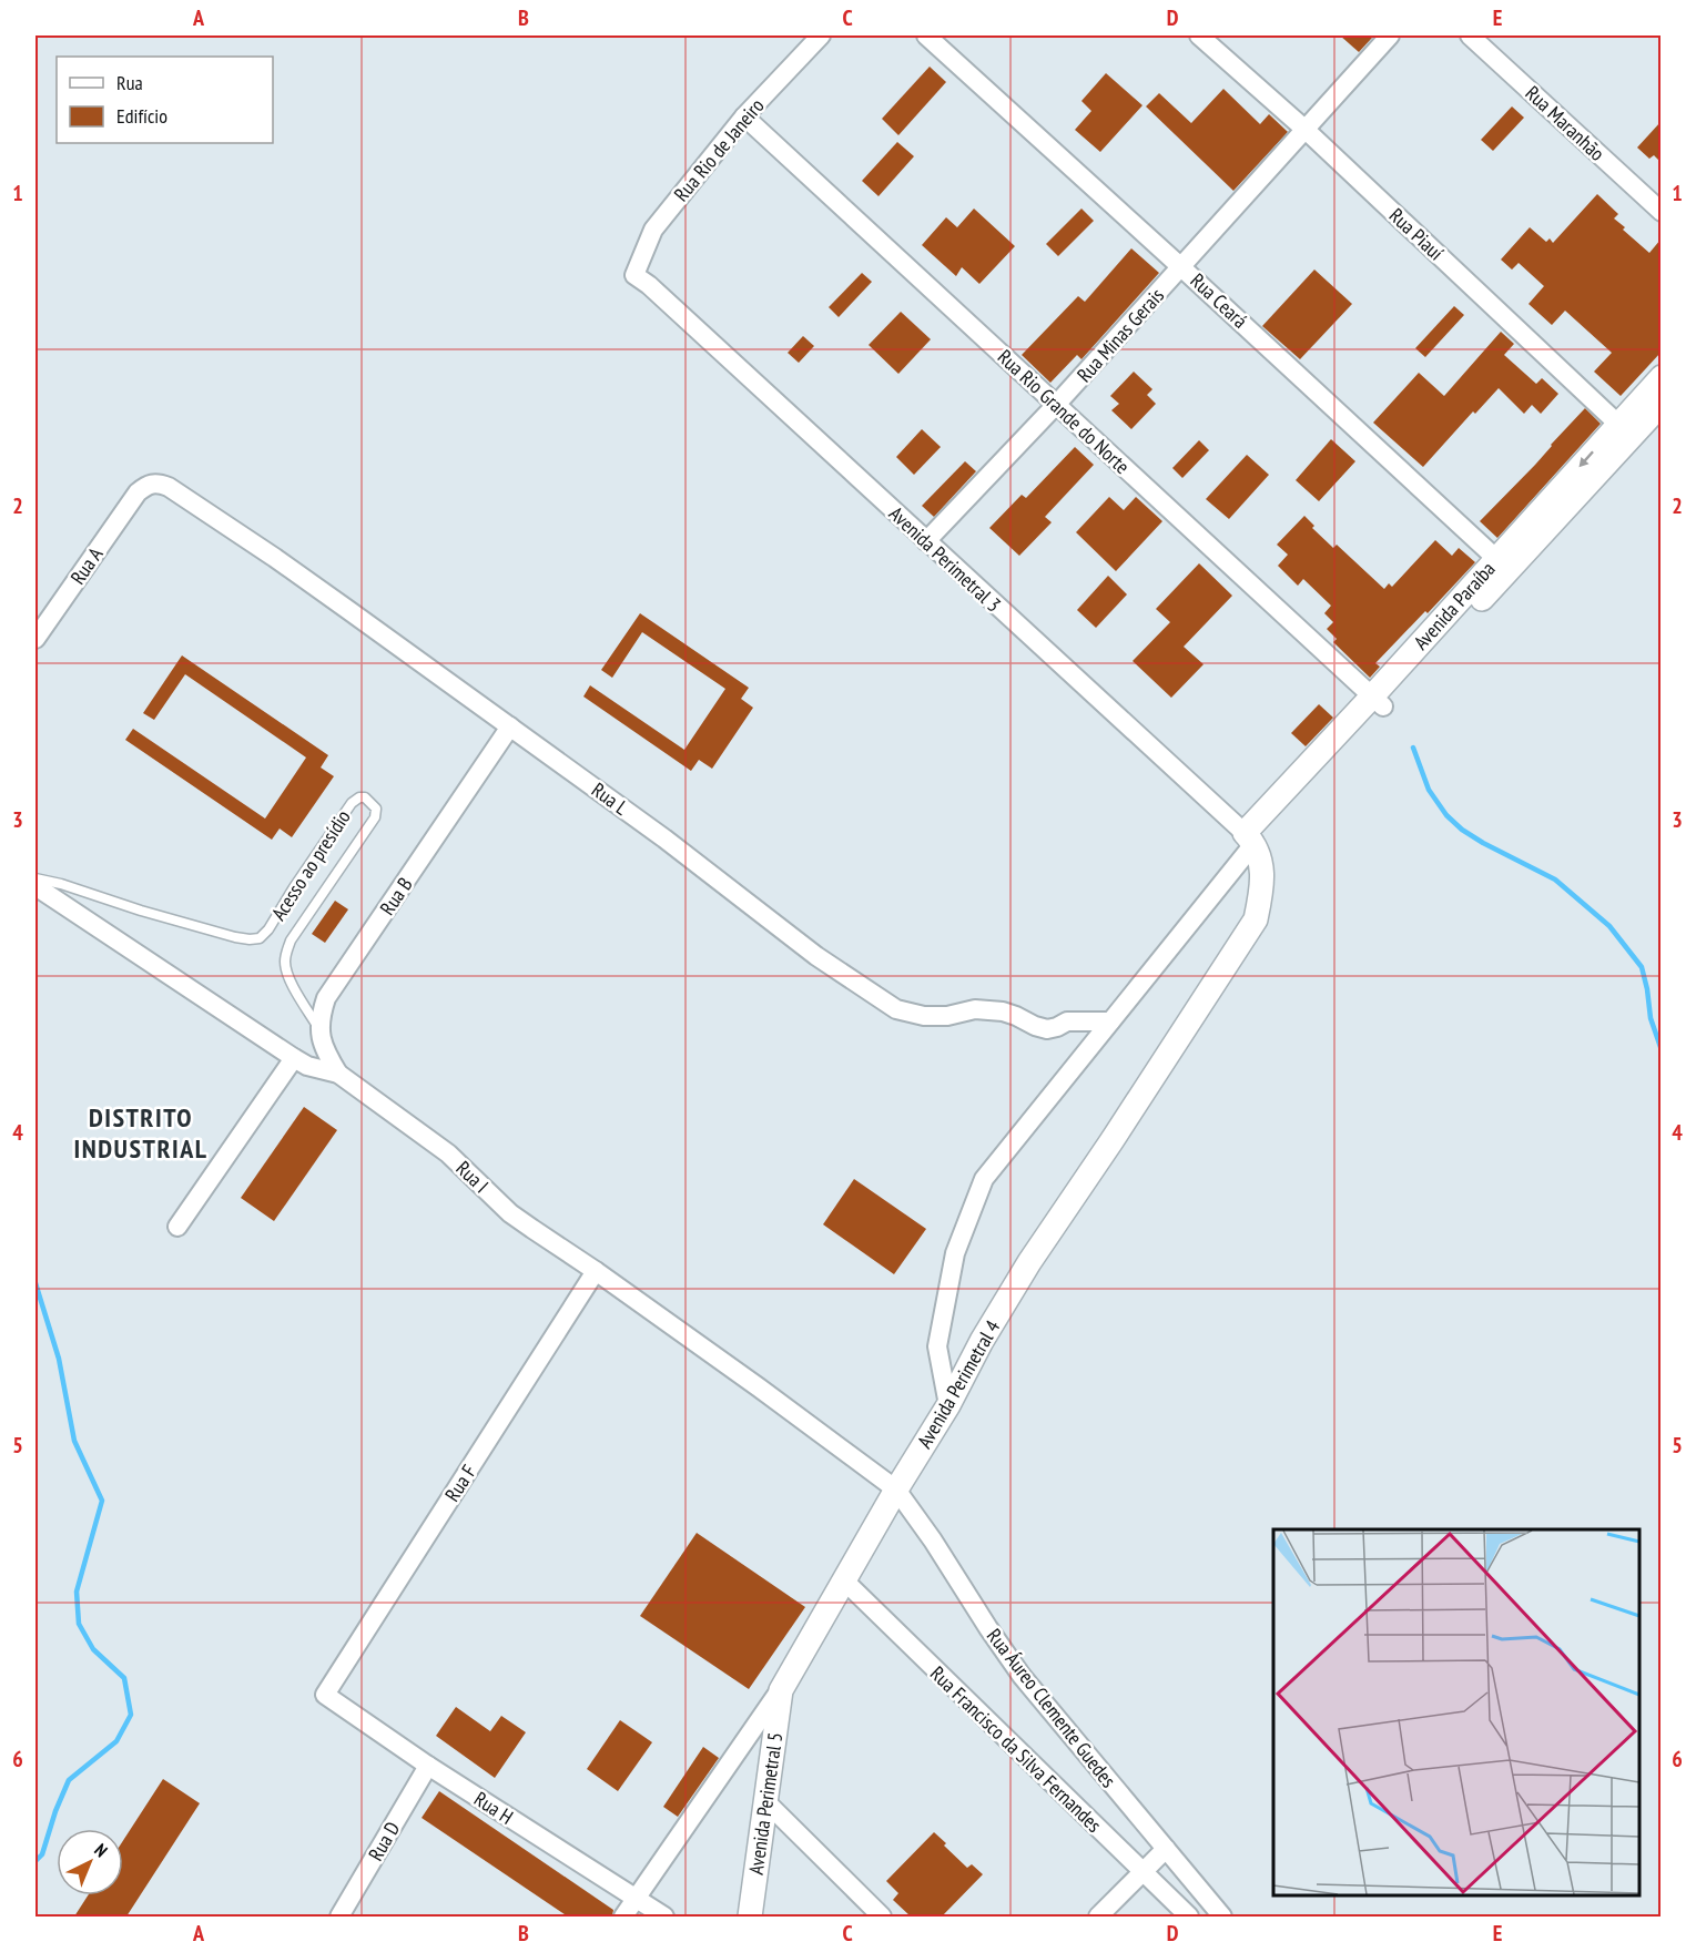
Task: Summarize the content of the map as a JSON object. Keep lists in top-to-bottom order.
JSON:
{
  "streets": {
    "street": [
      "Rua Maranhão",
      "Rua Rio de Janeiro",
      "Rua Piauí",
      "Rua Ceará",
      "Rua Minas Gerais",
      "Rua Rio Grande do Norte",
      "Avenida Perimetral 3",
      "Rua A",
      "Avenida Paraíba",
      "Rua L",
      "Rua B",
      "Rua I",
      "Avenida Perimetral 4",
      "Rua F",
      "Rua Áureo Clemente Guedes",
      "Rua Francisco da Silva Fernandes",
      "Avenida Perimetral 5",
      "Rua H",
      "Rua D"
    ],
    "lane": ["Acesso ao presídio"]
  },
  "crossings": [
    ["Rua Rio de Janeiro", "Rua Rio Grande do Norte"],
    ["Rua Rio de Janeiro", "Avenida Perimetral 3"],
    ["Rua Piauí", "Rua Minas Gerais"],
    ["Rua Piauí", "Avenida Paraíba"],
    ["Rua Ceará", "Rua Minas Gerais"],
    ["Rua Ceará", "Avenida Paraíba"],
    ["Rua Minas Gerais", "Rua Rio Grande do Norte"],
    ["Rua Minas Gerais", "Avenida Perimetral 3"],
    ["Rua Rio Grande do Norte", "Avenida Paraíba"],
    ["Avenida Perimetral 3", "Avenida Paraíba"],
    ["Avenida Perimetral 3", "Avenida Perimetral 4"],
    ["Rua A", "Rua L"],
    ["Avenida Paraíba", "Avenida Perimetral 4"],
    ["Rua L", "Rua B"],
    ["Acesso ao presídio", "Rua B"],
    ["Rua I", "Avenida Perimetral 4"],
    ["Rua I", "Rua F"],
    ["Rua I", "Rua Áureo Clemente Guedes"],
    ["Avenida Perimetral 4", "Rua Áureo Clemente Guedes"],
    ["Avenida Perimetral 4", "Rua Francisco da Silva Fernandes"],
    ["Avenida Perimetral 4", "Avenida Perimetral 5"],
    ["Avenida Perimetral 4", "Rua H"],
    ["Rua F", "Rua H"],
    ["Rua H", "Rua D"]
  ],
  "districts": ["DISTRITO INDUSTRIAL"],
  "legend": ["Rua", "Edifício"],
  "north": "top right",
  "grid": {
    "columns": [
      "A",
      "B",
      "C",
      "D",
      "E"
    ],
    "rows": [
      "1",
      "2",
      "3",
      "4",
      "5",
      "6"
    ]
  }
}
